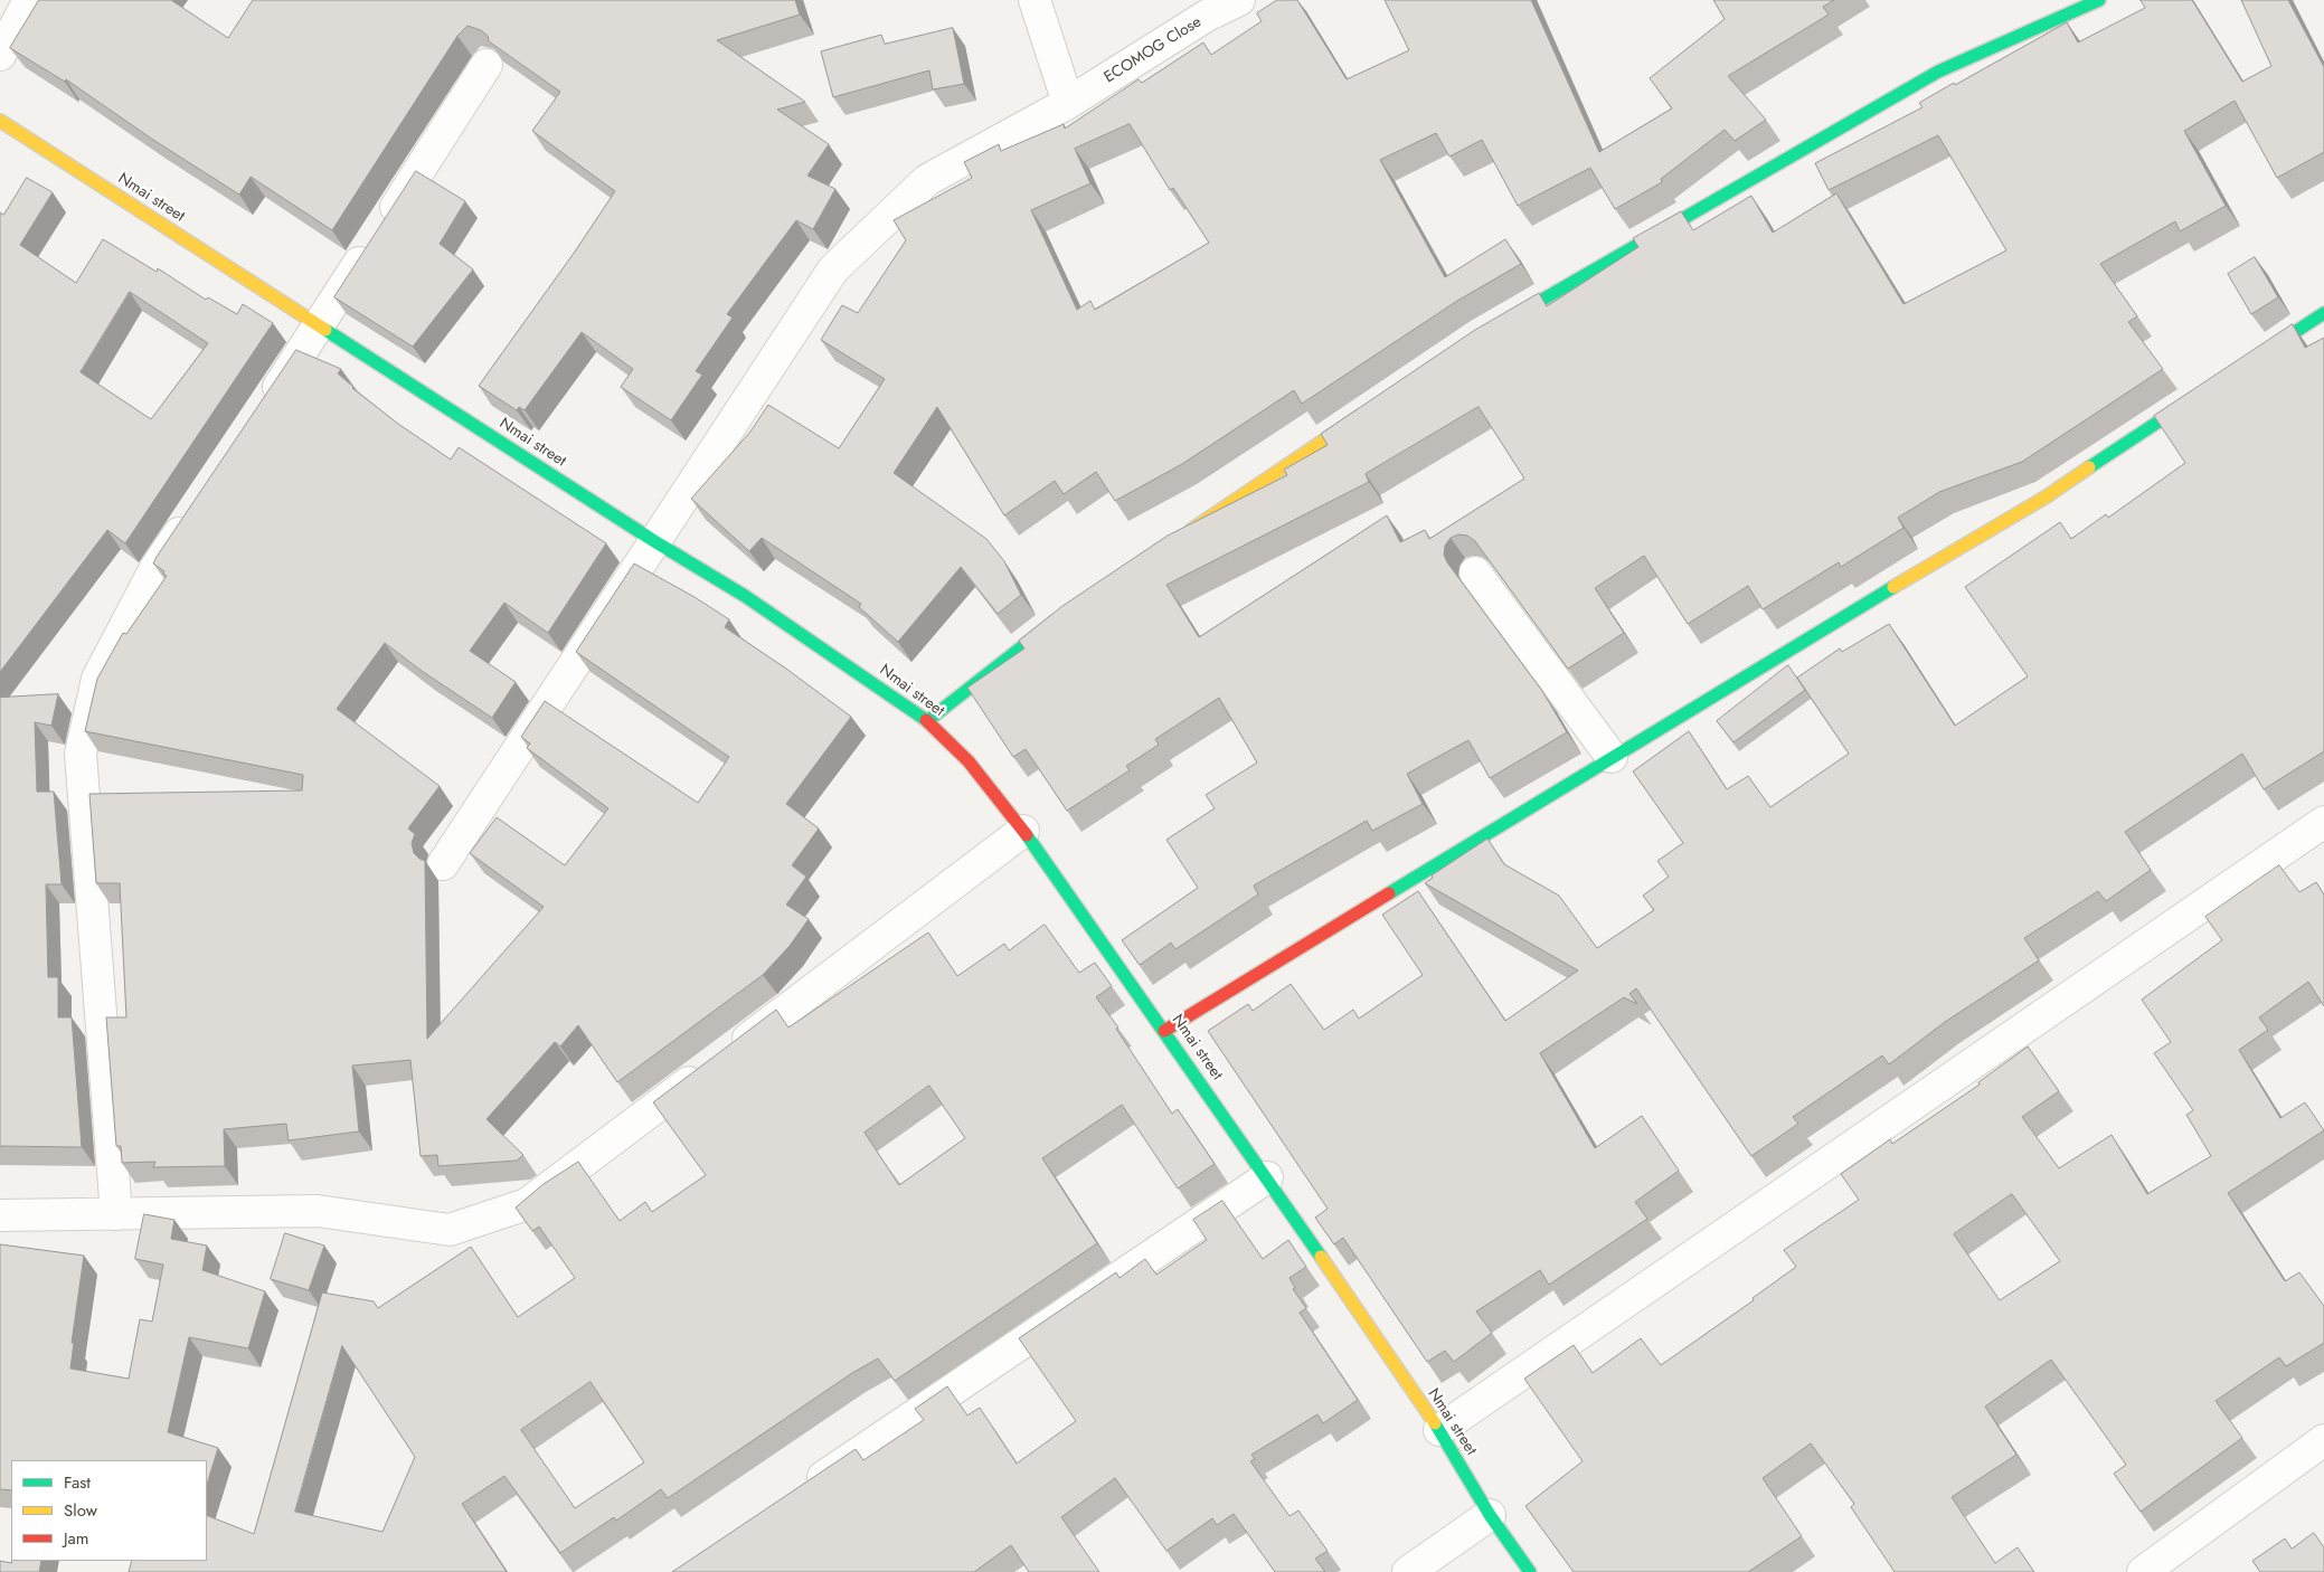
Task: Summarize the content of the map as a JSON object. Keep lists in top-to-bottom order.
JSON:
{
  "streets": {
    "street": ["ECOMOG Close", "Nmai street"]
  },
  "crossings": [
    ["ECOMOG Close", "Nmai street"]
  ],
  "legend": ["Fast", "Slow", "Jam"]
}
